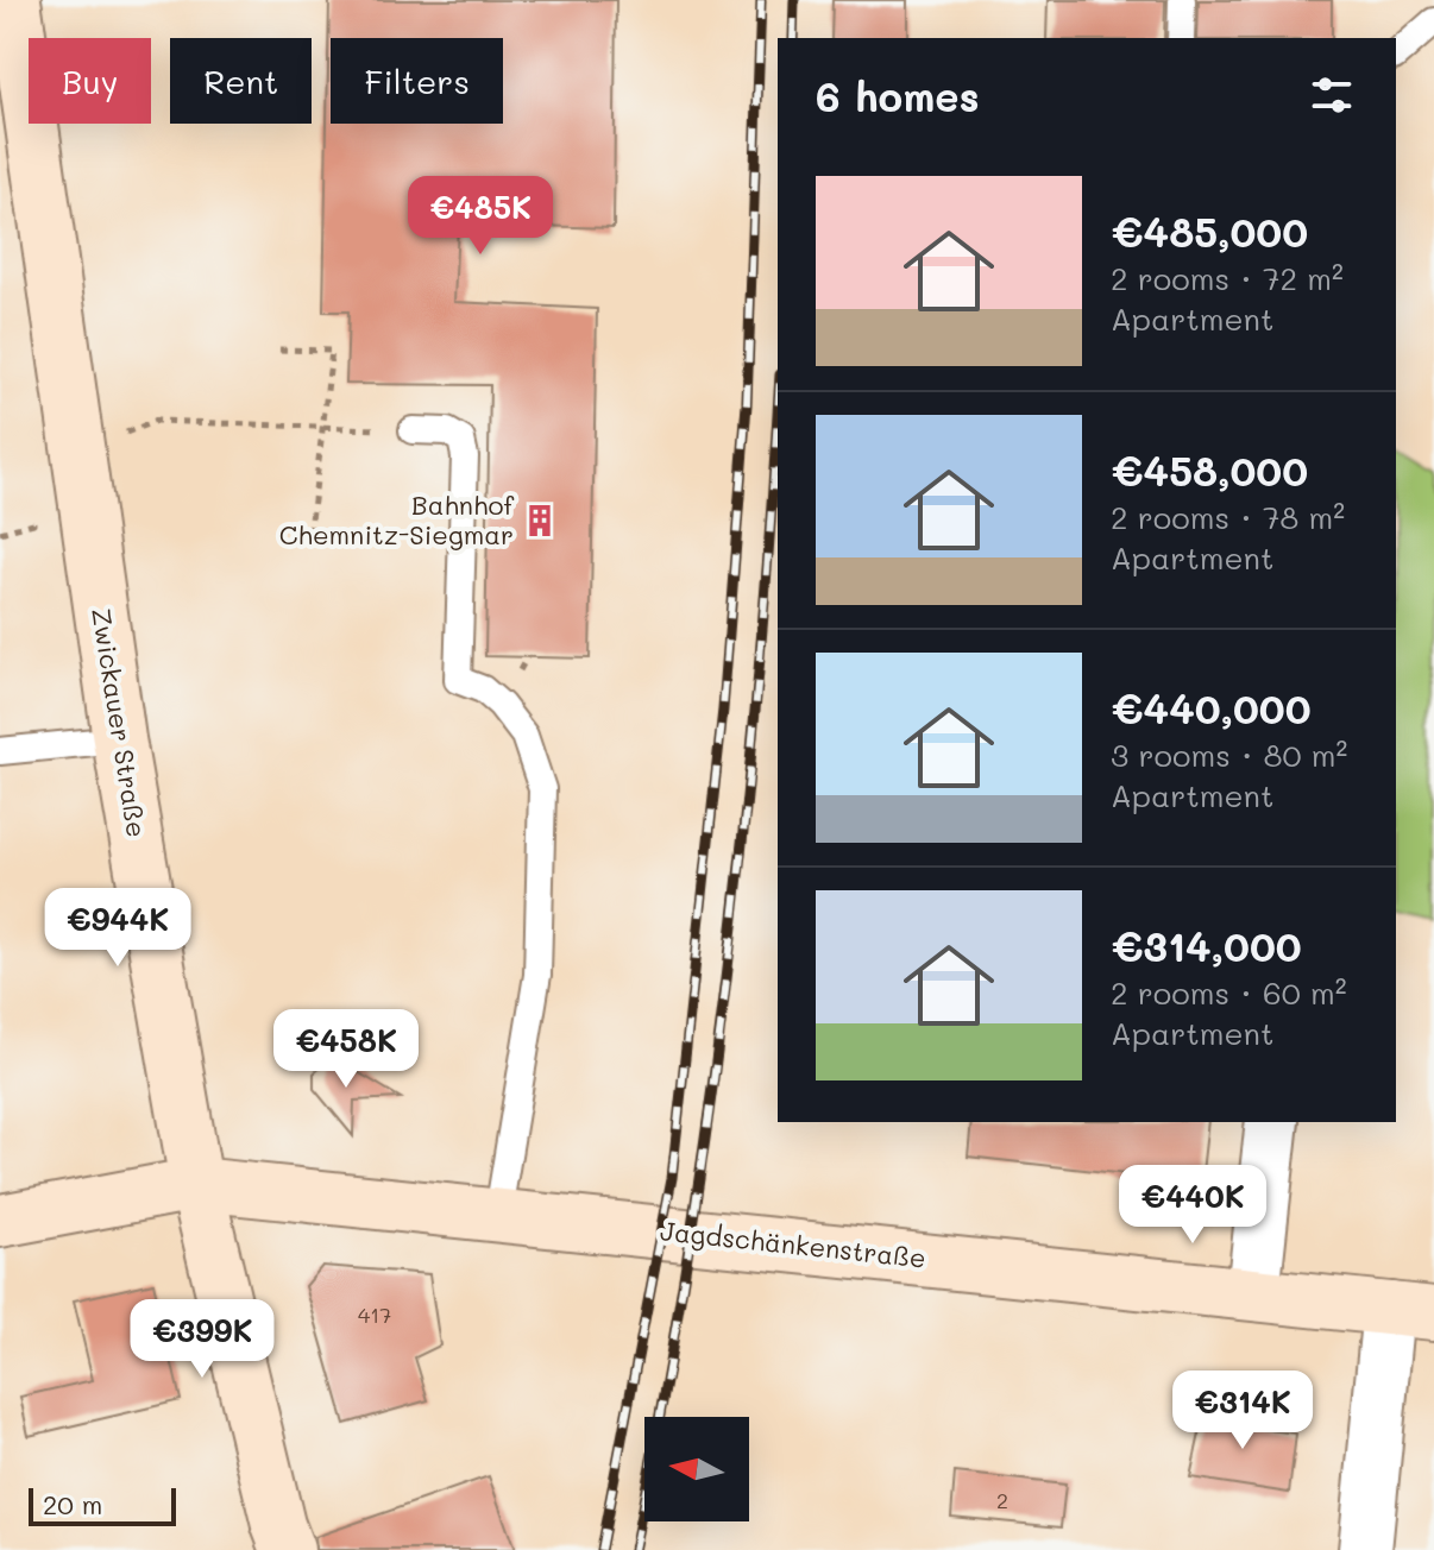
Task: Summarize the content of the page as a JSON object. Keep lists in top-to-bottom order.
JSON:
{
  "streets": {
    "main road": ["Zwickauer Straße", "Jagdschänkenstraße"]
  },
  "crossings": [
    ["Zwickauer Straße", "Jagdschänkenstraße"]
  ],
  "places": {
    "building": ["Bahnhof Chemnitz-Siegmar"]
  },
  "house_numbers": ["417", "2"],
  "scale_bar": "20 m",
  "north": "left",
  "page": {
    "chip": ["Buy", "Rent", "Filters"],
    "heading": "6 homes",
    "list": [
      {
        "name": "€485,000",
        "note": "2 rooms · 72 m² · Apartment"
      },
      {
        "name": "€458,000",
        "note": "2 rooms · 78 m² · Apartment"
      },
      {
        "name": "€440,000",
        "note": "3 rooms · 80 m² · Apartment"
      },
      {
        "name": "€314,000",
        "note": "2 rooms · 60 m² · Apartment"
      }
    ],
    "price": [
      "€485K",
      "€944K",
      "€458K",
      "€440K",
      "€399K",
      "€314K"
    ],
    "scale": "20 m"
  }
}
